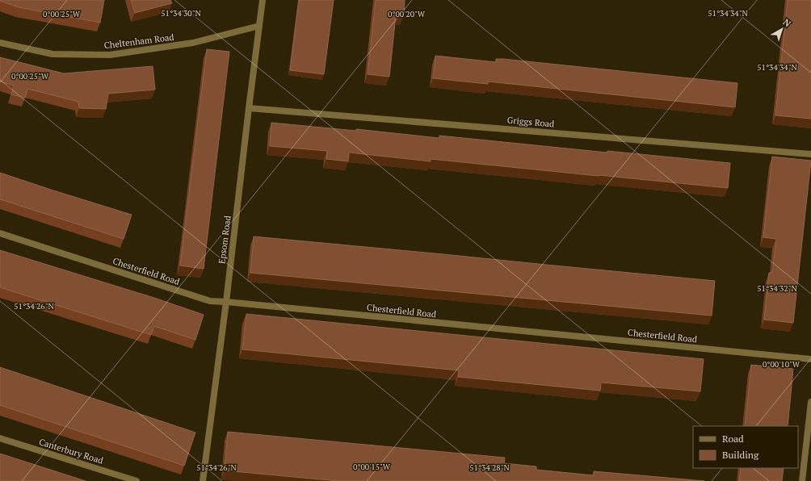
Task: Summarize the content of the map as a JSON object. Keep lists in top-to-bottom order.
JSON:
{
  "streets": {
    "street": [
      "Cheltenham Road",
      "Griggs Road",
      "Epsom Road",
      "Chesterfield Road",
      "Canterbury Road"
    ]
  },
  "crossings": [
    ["Cheltenham Road", "Epsom Road"],
    ["Griggs Road", "Epsom Road"],
    ["Epsom Road", "Chesterfield Road"]
  ],
  "legend": ["Road", "Building"],
  "north": "top right",
  "coordinates": [
    "51°34'30\"N",
    "51°34'34\"N",
    "0°00'20\"W",
    "0°00'25\"W",
    "51°34'32\"N",
    "51°34'26\"N",
    "0°00'10\"W",
    "0°00'15\"W",
    "51°34'28\"N"
  ]
}
